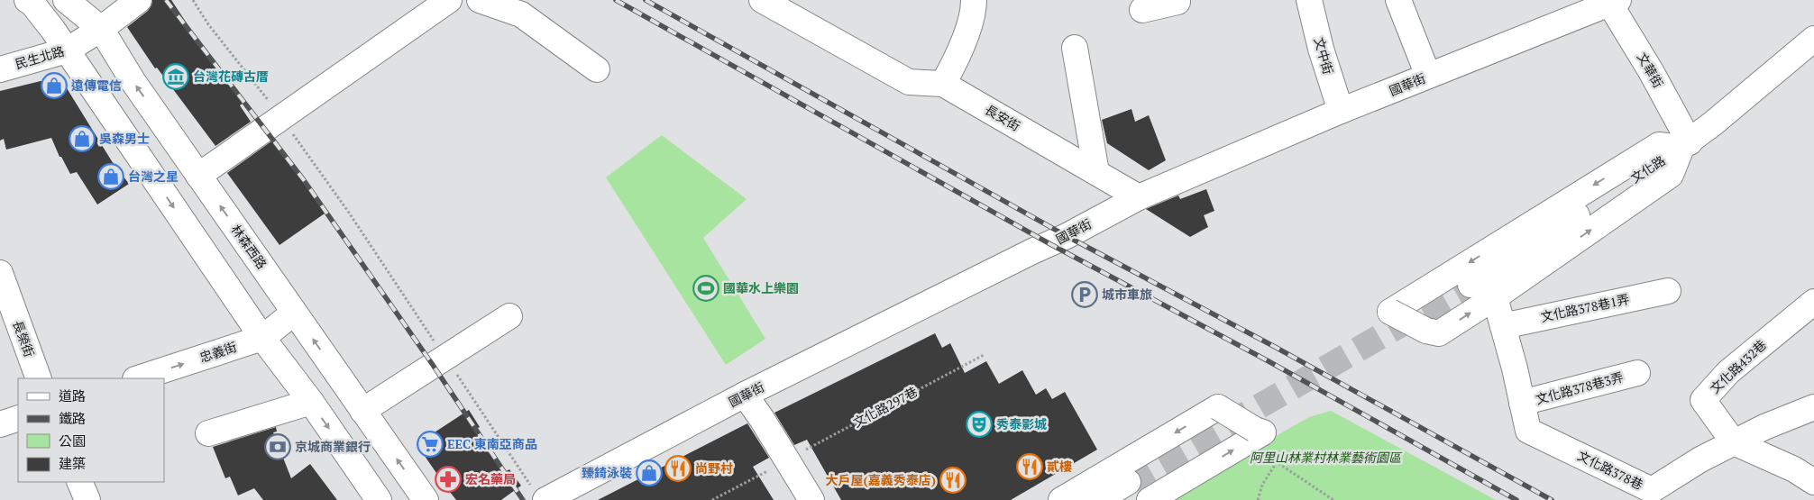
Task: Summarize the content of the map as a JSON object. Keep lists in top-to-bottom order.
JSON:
{
  "streets": {
    "street": [
      "文中街",
      "民生北路",
      "文華街",
      "國華街",
      "長安街",
      "文化路",
      "林森西路",
      "文化路378巷1弄",
      "長榮街",
      "忠義街",
      "文化路432巷",
      "文化路378巷3弄",
      "文化路378巷"
    ],
    "path": ["文化路297巷"]
  },
  "crossings": [
    ["文中街", "國華街"],
    ["民生北路", "林森西路"],
    ["文華街", "國華街"],
    ["文華街", "文化路"],
    ["國華街", "長安街"],
    ["林森西路", "忠義街"],
    ["文化路378巷1弄", "文化路378巷"],
    ["文化路432巷", "文化路378巷"],
    ["文化路378巷3弄", "文化路378巷"]
  ],
  "parks": ["阿里山林業村林業藝術園區"],
  "places": {
    "museum": ["台灣花磚古厝"],
    "shop": [
      "遠傳電信",
      "吳森男士",
      "台灣之星",
      "臻錡泳裝"
    ],
    "sports": ["國華水上樂園"],
    "parking": ["城市車旅"],
    "theatre": ["秀泰影城"],
    "supermarket": ["EEC 東南亞商品"],
    "bank": ["京城商業銀行"],
    "restaurant": ["貳樓", "尚野村", "大戶屋(嘉義秀泰店)"],
    "pharmacy": ["宏名藥局"]
  },
  "legend": [
    "道路",
    "鐵路",
    "公園",
    "建築"
  ]
}
